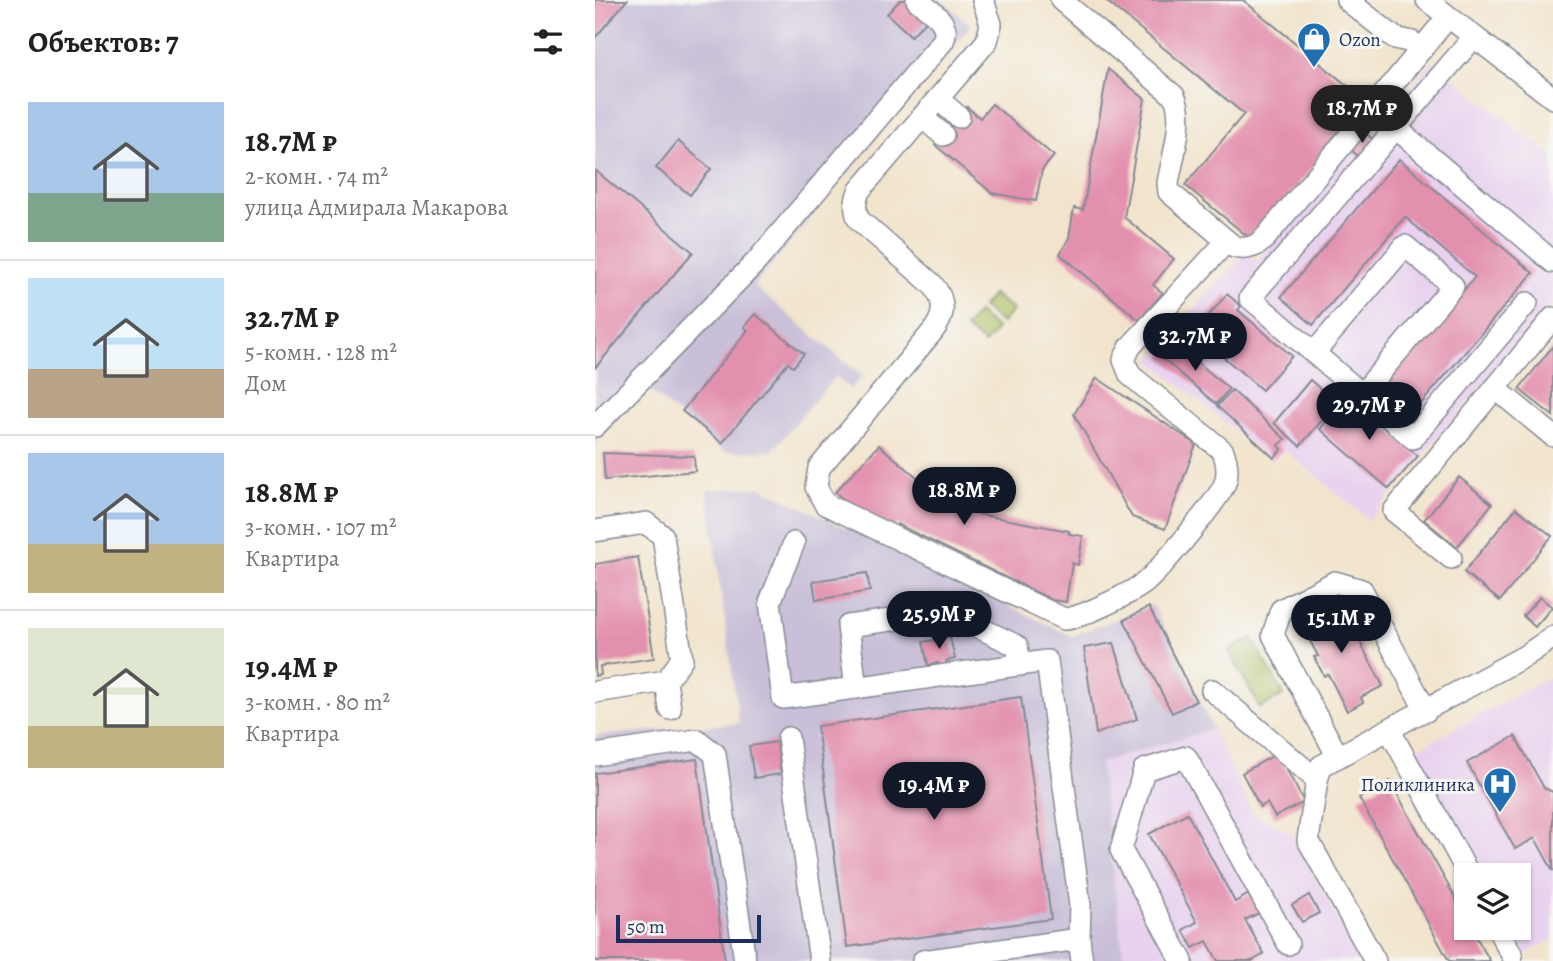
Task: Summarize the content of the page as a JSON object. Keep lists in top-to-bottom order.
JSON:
{
  "places": {
    "shop": ["Ozon"],
    "hospital": ["Поликлиника"]
  },
  "scale_bar": "50 m",
  "page": {
    "heading": "Объектов: 7",
    "list": [
      {
        "name": "18.7M ₽",
        "note": "2-комн. · 74 m² · улица Адмирала Макарова"
      },
      {
        "name": "32.7M ₽",
        "note": "5-комн. · 128 m² · Дом"
      },
      {
        "name": "18.8M ₽",
        "note": "3-комн. · 107 m² · Квартира"
      },
      {
        "name": "19.4M ₽",
        "note": "3-комн. · 80 m² · Квартира"
      }
    ],
    "price": [
      "18.7M ₽",
      "32.7M ₽",
      "29.7M ₽",
      "18.8M ₽",
      "25.9M ₽",
      "15.1M ₽",
      "19.4M ₽"
    ],
    "scale": "50 m"
  }
}
